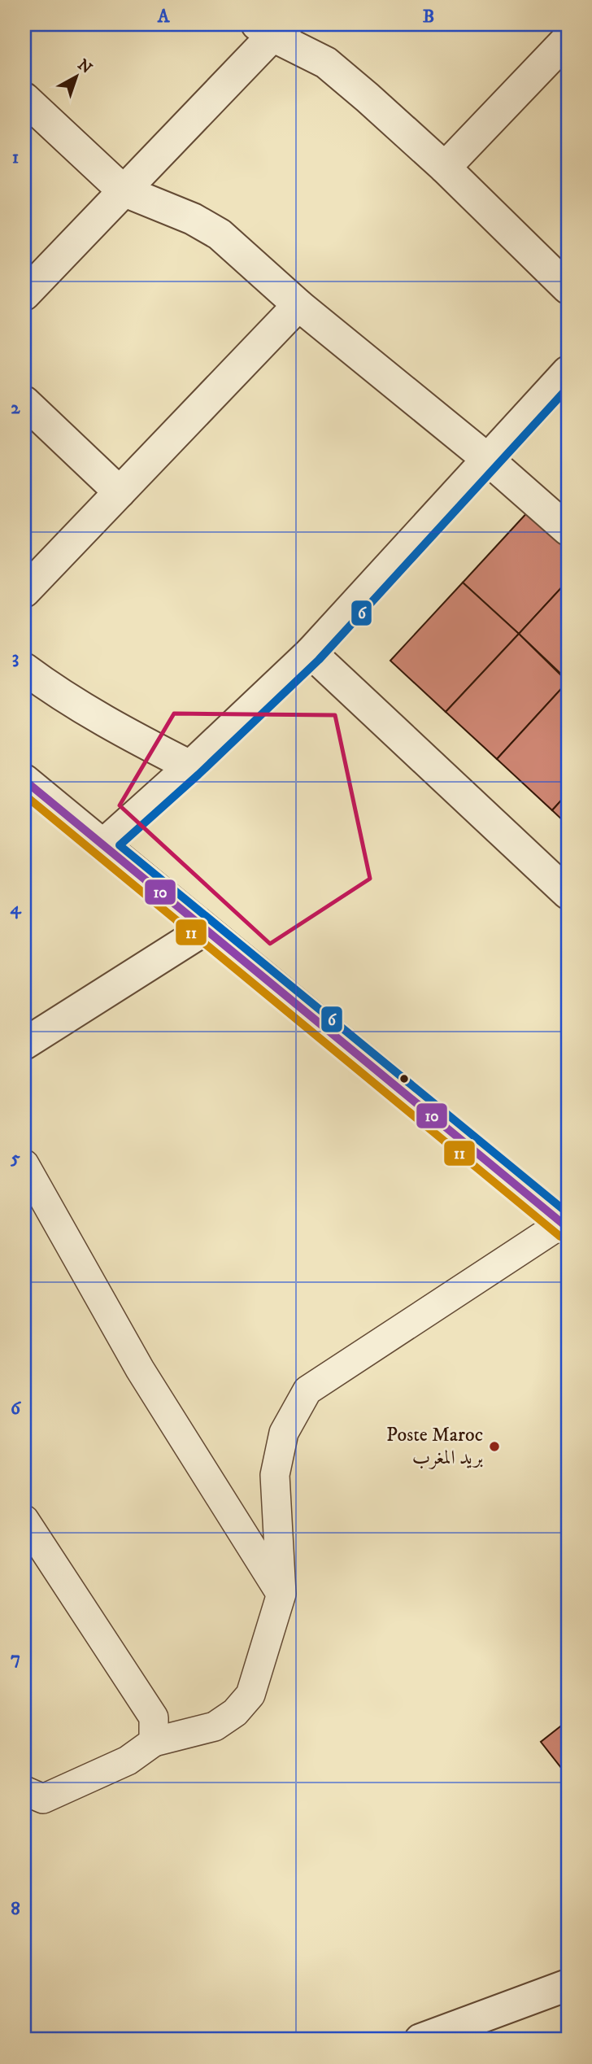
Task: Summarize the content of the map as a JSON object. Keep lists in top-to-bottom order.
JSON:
{
  "places": ["Poste Maroc بريد المغرب"],
  "lines": ["transit line 6", "transit line 10", "transit line 11"],
  "north": "top right",
  "grid": {
    "columns": ["A", "B"],
    "rows": [
      "1",
      "2",
      "3",
      "4",
      "5",
      "6",
      "7",
      "8"
    ]
  }
}
